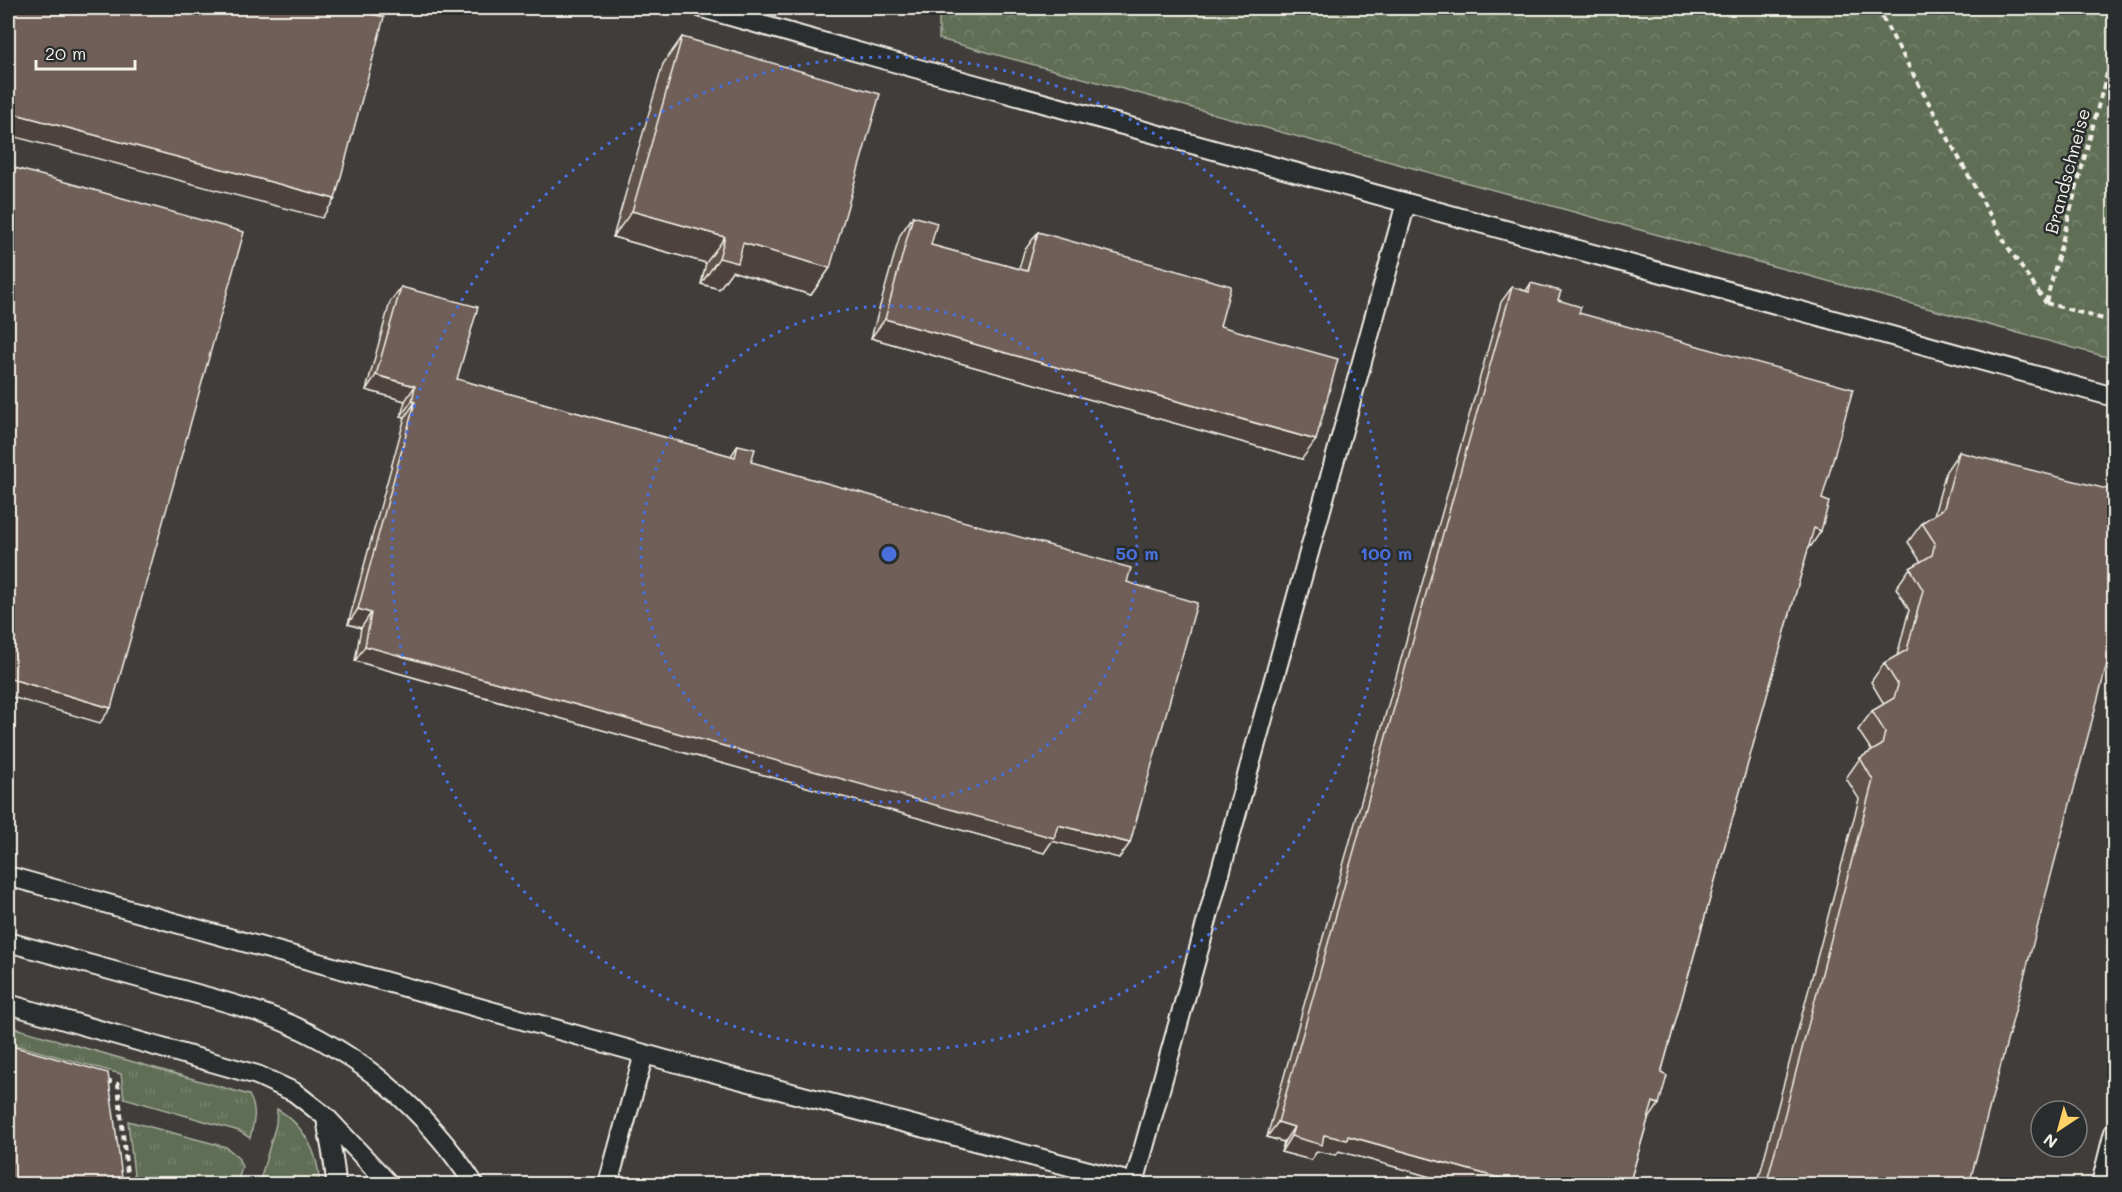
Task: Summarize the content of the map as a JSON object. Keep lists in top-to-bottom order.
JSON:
{
  "streets": {
    "path": ["Brandschneise"]
  },
  "scale_bar": "20 m",
  "north": "bottom left",
  "rings": ["50 m", "100 m"]
}
